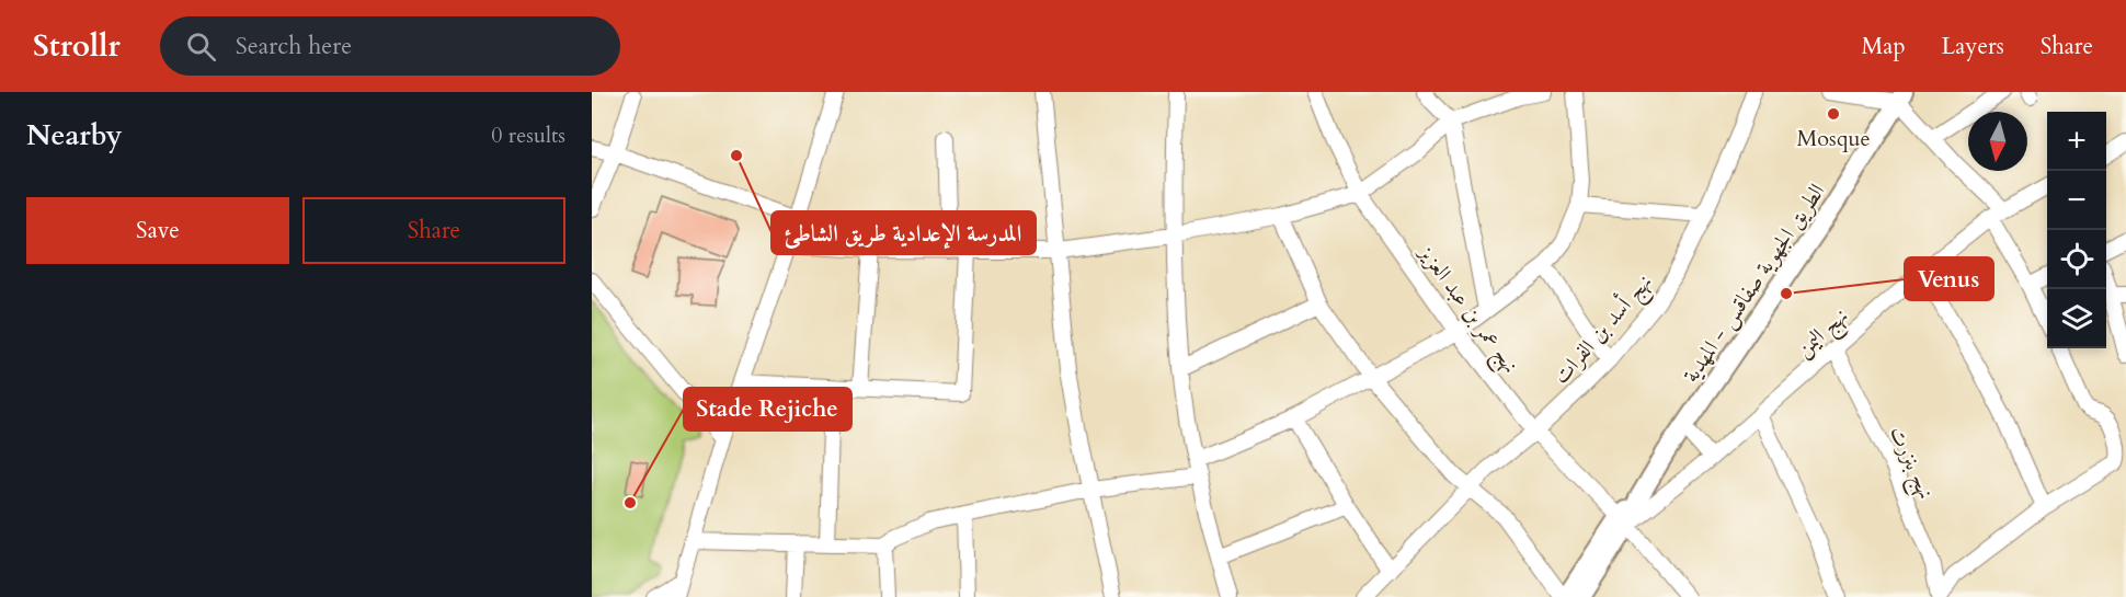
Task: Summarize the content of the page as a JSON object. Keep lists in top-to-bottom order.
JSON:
{
  "streets": {
    "main road": ["الطريق الجهوية صفاقس - المهدية"],
    "street": [
      "نهج عمر بن عبد العزيز",
      "نهج أسد بن الفرات",
      "نهج اليمن",
      "نهج بنزرت"
    ]
  },
  "crossings": [
    ["الطريق الجهوية صفاقس - المهدية", "نهج عمر بن عبد العزيز"],
    ["الطريق الجهوية صفاقس - المهدية", "نهج اليمن"],
    ["نهج عمر بن عبد العزيز", "نهج أسد بن الفرات"],
    ["نهج عمر بن عبد العزيز", "نهج اليمن"],
    ["نهج اليمن", "نهج بنزرت"]
  ],
  "places": [
    "Mosque",
    "المدرسة الإعدادية طريق الشاطئ",
    "Venus",
    "Stade Rejiche"
  ],
  "north": "bottom",
  "page": {
    "header": "Strollr",
    "search": "Search here",
    "nav": ["Map", "Layers", "Share"],
    "heading": ["Nearby", "0 results"],
    "map_buttons": ["+", "−"],
    "buttons": ["Save", "Share"]
  }
}
